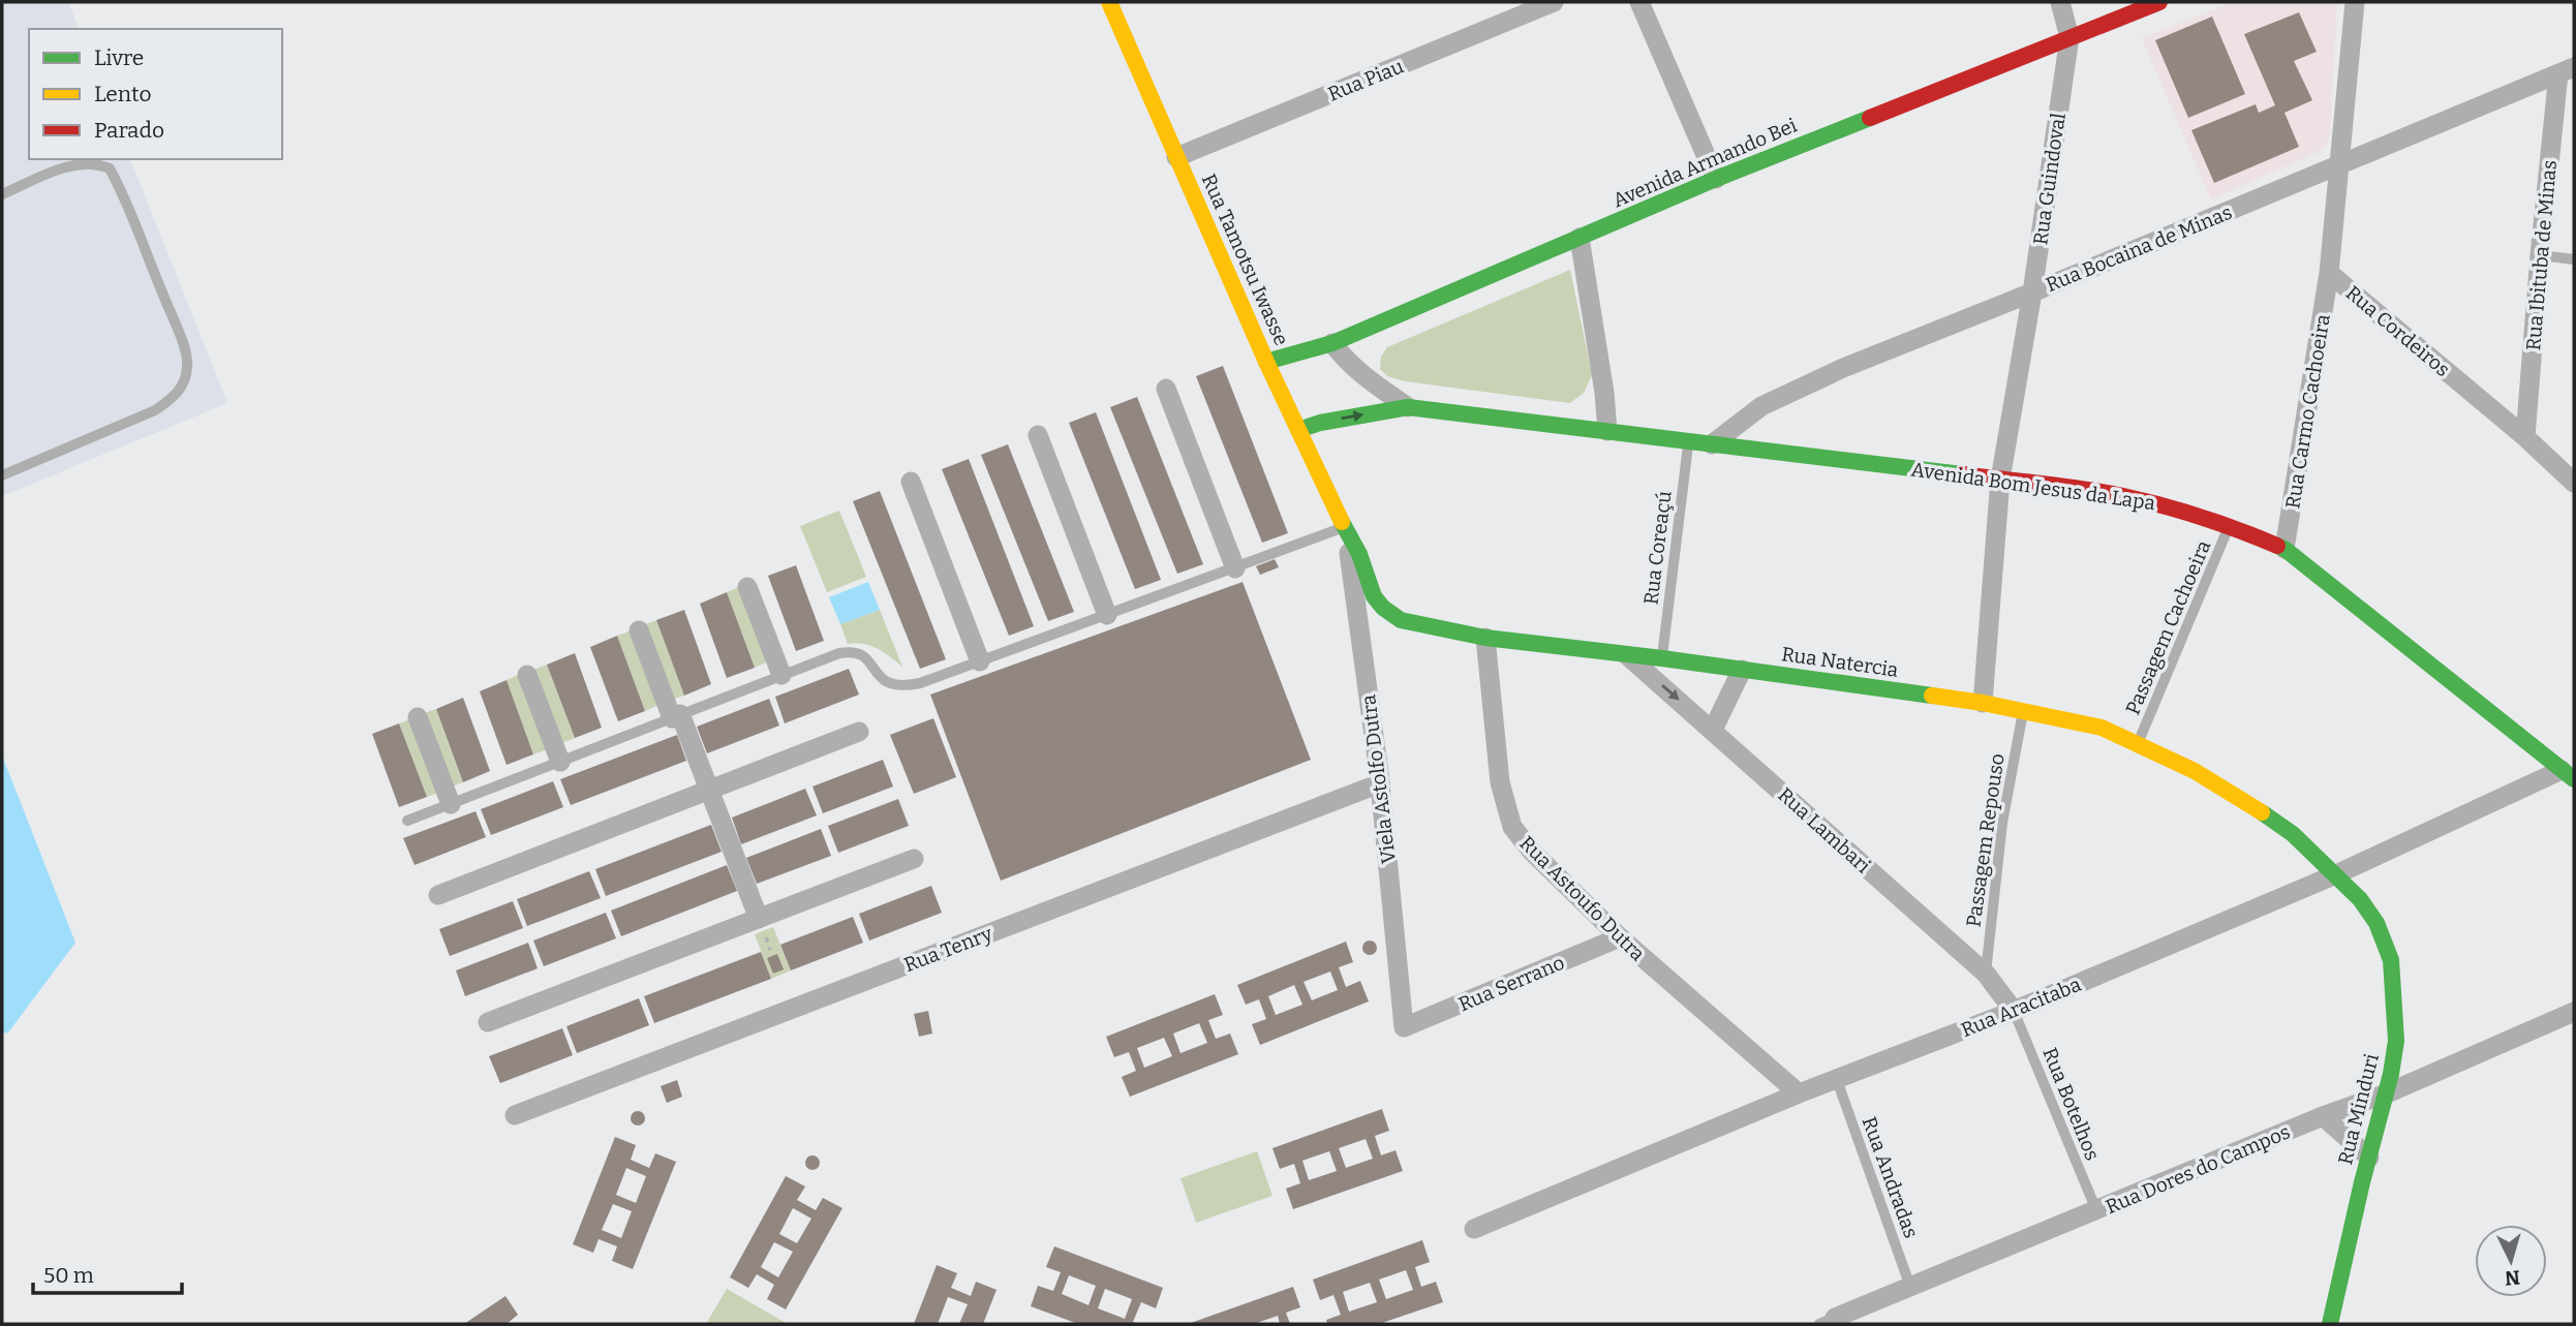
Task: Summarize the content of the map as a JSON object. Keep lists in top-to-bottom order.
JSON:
{
  "streets": {
    "street": [
      "Rua Piau",
      "Avenida Armando Bei",
      "Rua Guindoval",
      "Rua Bocaina de Minas",
      "Rua Ibituba de Minas",
      "Rua Tamotsu Iwasse",
      "Rua Cordeiros",
      "Rua Carmo Cachoeira",
      "Avenida Bom Jesus da Lapa",
      "Rua Natercia",
      "Viela Astolfo Dutra",
      "Rua Lambari",
      "Rua Astoufo Dutra",
      "Rua Tenry",
      "Rua Serrano",
      "Rua Aracitaba",
      "Rua Minduri",
      "Rua Dores do Campos"
    ],
    "lane": [
      "Rua Coreaçú",
      "Passagem Cachoeira",
      "Passagem Repouso",
      "Rua Botelhos",
      "Rua Andradas"
    ]
  },
  "crossings": [
    ["Rua Piau", "Rua Tamotsu Iwasse"],
    ["Avenida Armando Bei", "Rua Guindoval"],
    ["Avenida Armando Bei", "Rua Tamotsu Iwasse"],
    ["Avenida Armando Bei", "Avenida Bom Jesus da Lapa"],
    ["Rua Guindoval", "Rua Bocaina de Minas"],
    ["Rua Guindoval", "Avenida Bom Jesus da Lapa"],
    ["Rua Guindoval", "Rua Natercia"],
    ["Rua Bocaina de Minas", "Rua Ibituba de Minas"],
    ["Rua Bocaina de Minas", "Rua Cordeiros"],
    ["Rua Bocaina de Minas", "Avenida Bom Jesus da Lapa"],
    ["Rua Ibituba de Minas", "Rua Cordeiros"],
    ["Rua Tamotsu Iwasse", "Avenida Bom Jesus da Lapa"],
    ["Rua Tamotsu Iwasse", "Rua Natercia"],
    ["Rua Tamotsu Iwasse", "Viela Astolfo Dutra"],
    ["Rua Cordeiros", "Rua Carmo Cachoeira"],
    ["Rua Carmo Cachoeira", "Avenida Bom Jesus da Lapa"],
    ["Avenida Bom Jesus da Lapa", "Rua Coreaçú"],
    ["Avenida Bom Jesus da Lapa", "Passagem Cachoeira"],
    ["Avenida Bom Jesus da Lapa", "Rua Aracitaba"],
    ["Rua Coreaçú", "Rua Natercia"],
    ["Passagem Cachoeira", "Rua Natercia"],
    ["Rua Natercia", "Viela Astolfo Dutra"],
    ["Rua Natercia", "Rua Lambari"],
    ["Rua Natercia", "Passagem Repouso"],
    ["Rua Natercia", "Rua Astoufo Dutra"],
    ["Rua Natercia", "Rua Aracitaba"],
    ["Rua Natercia", "Rua Minduri"],
    ["Viela Astolfo Dutra", "Rua Tenry"],
    ["Viela Astolfo Dutra", "Rua Serrano"],
    ["Rua Lambari", "Passagem Repouso"],
    ["Rua Lambari", "Rua Aracitaba"],
    ["Rua Lambari", "Rua Botelhos"],
    ["Rua Astoufo Dutra", "Rua Serrano"],
    ["Rua Astoufo Dutra", "Rua Aracitaba"],
    ["Rua Aracitaba", "Rua Botelhos"],
    ["Rua Aracitaba", "Rua Minduri"],
    ["Rua Aracitaba", "Rua Andradas"],
    ["Rua Botelhos", "Rua Dores do Campos"],
    ["Rua Minduri", "Rua Dores do Campos"],
    ["Rua Dores do Campos", "Rua Andradas"]
  ],
  "legend": ["Livre", "Lento", "Parado"],
  "scale_bar": "50 m",
  "north": "bottom"
}
